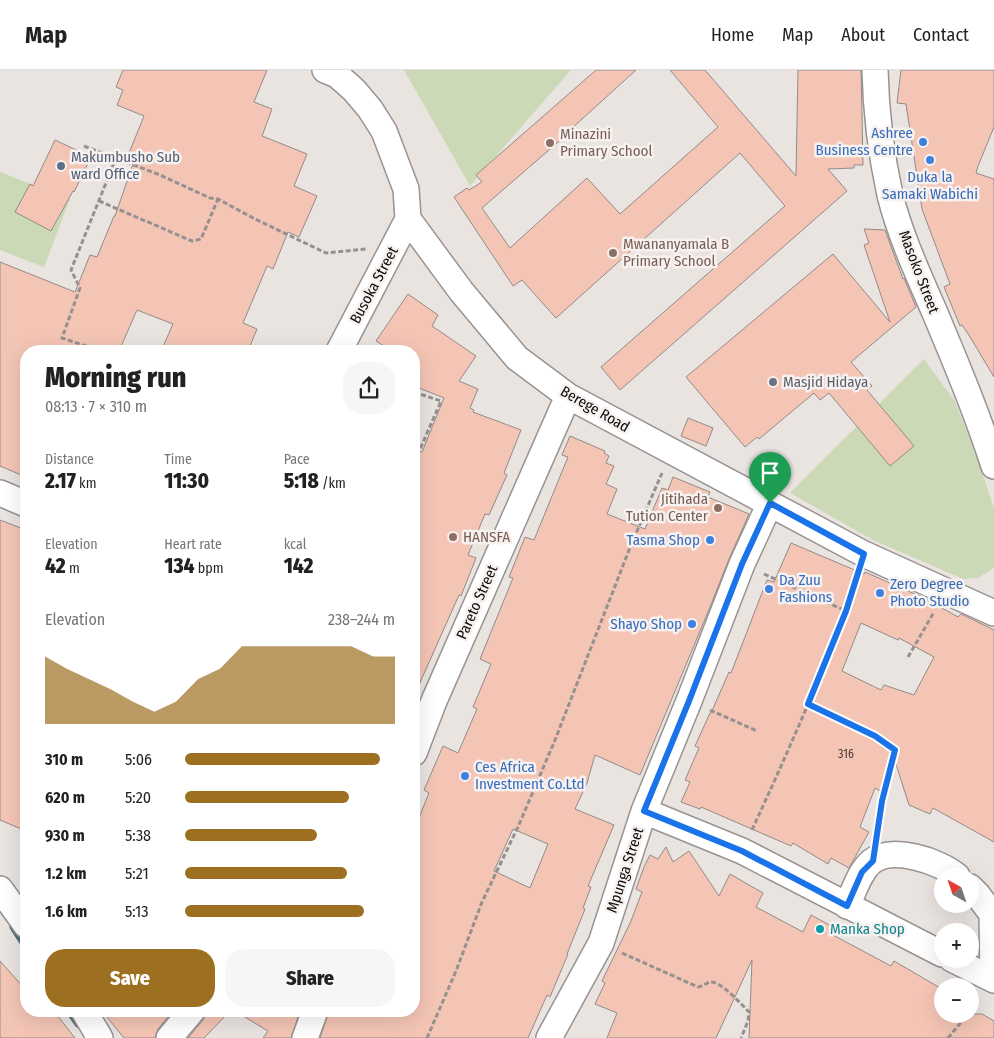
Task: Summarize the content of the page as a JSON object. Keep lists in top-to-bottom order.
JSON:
{
  "streets": {
    "street": [
      "Masoko Street",
      "Busoka Street",
      "Berege Road",
      "Pareto Street",
      "Mpunga Street"
    ]
  },
  "crossings": [
    ["Busoka Street", "Berege Road"],
    ["Berege Road", "Pareto Street"],
    ["Berege Road", "Mpunga Street"]
  ],
  "places": [
    "Ashree Business Centre",
    "Minazini Primary School",
    "Duka la Samaki Wabichi",
    "Makumbusho Sub ward Office",
    "Mwananyamala B Primary School",
    "Masjid Hidaya",
    "Jitihada Tution Center",
    "HANSFA",
    "Tasma Shop",
    "Da Zuu Fashions",
    "Zero Degree Photo Studio",
    "Shayo Shop",
    "Ces Africa Investment Co.Ltd",
    "Manka Shop"
  ],
  "house_numbers": ["316"],
  "north": "top left",
  "page": {
    "header": "Map",
    "nav": [
      "Home",
      "Map",
      "About",
      "Contact"
    ],
    "heading": ["Morning run", "08:13 · 7 × 310 m"],
    "stats": [
      ["Distance", "2.17 km"],
      ["Time", "11:30"],
      ["Pace", "5:18 /km"],
      ["Elevation", "42 m"],
      ["Heart rate", "134 bpm"],
      ["kcal", "142"]
    ],
    "chart": ["Elevation", "238–244 m"],
    "list": [
      {
        "name": "310 m",
        "note": "5:06"
      },
      {
        "name": "620 m",
        "note": "5:20"
      },
      {
        "name": "930 m",
        "note": "5:38"
      },
      {
        "name": "1.2 km",
        "note": "5:21"
      },
      {
        "name": "1.6 km",
        "note": "5:13"
      }
    ],
    "map_buttons": ["+", "−"],
    "buttons": ["Save", "Share"]
  }
}
